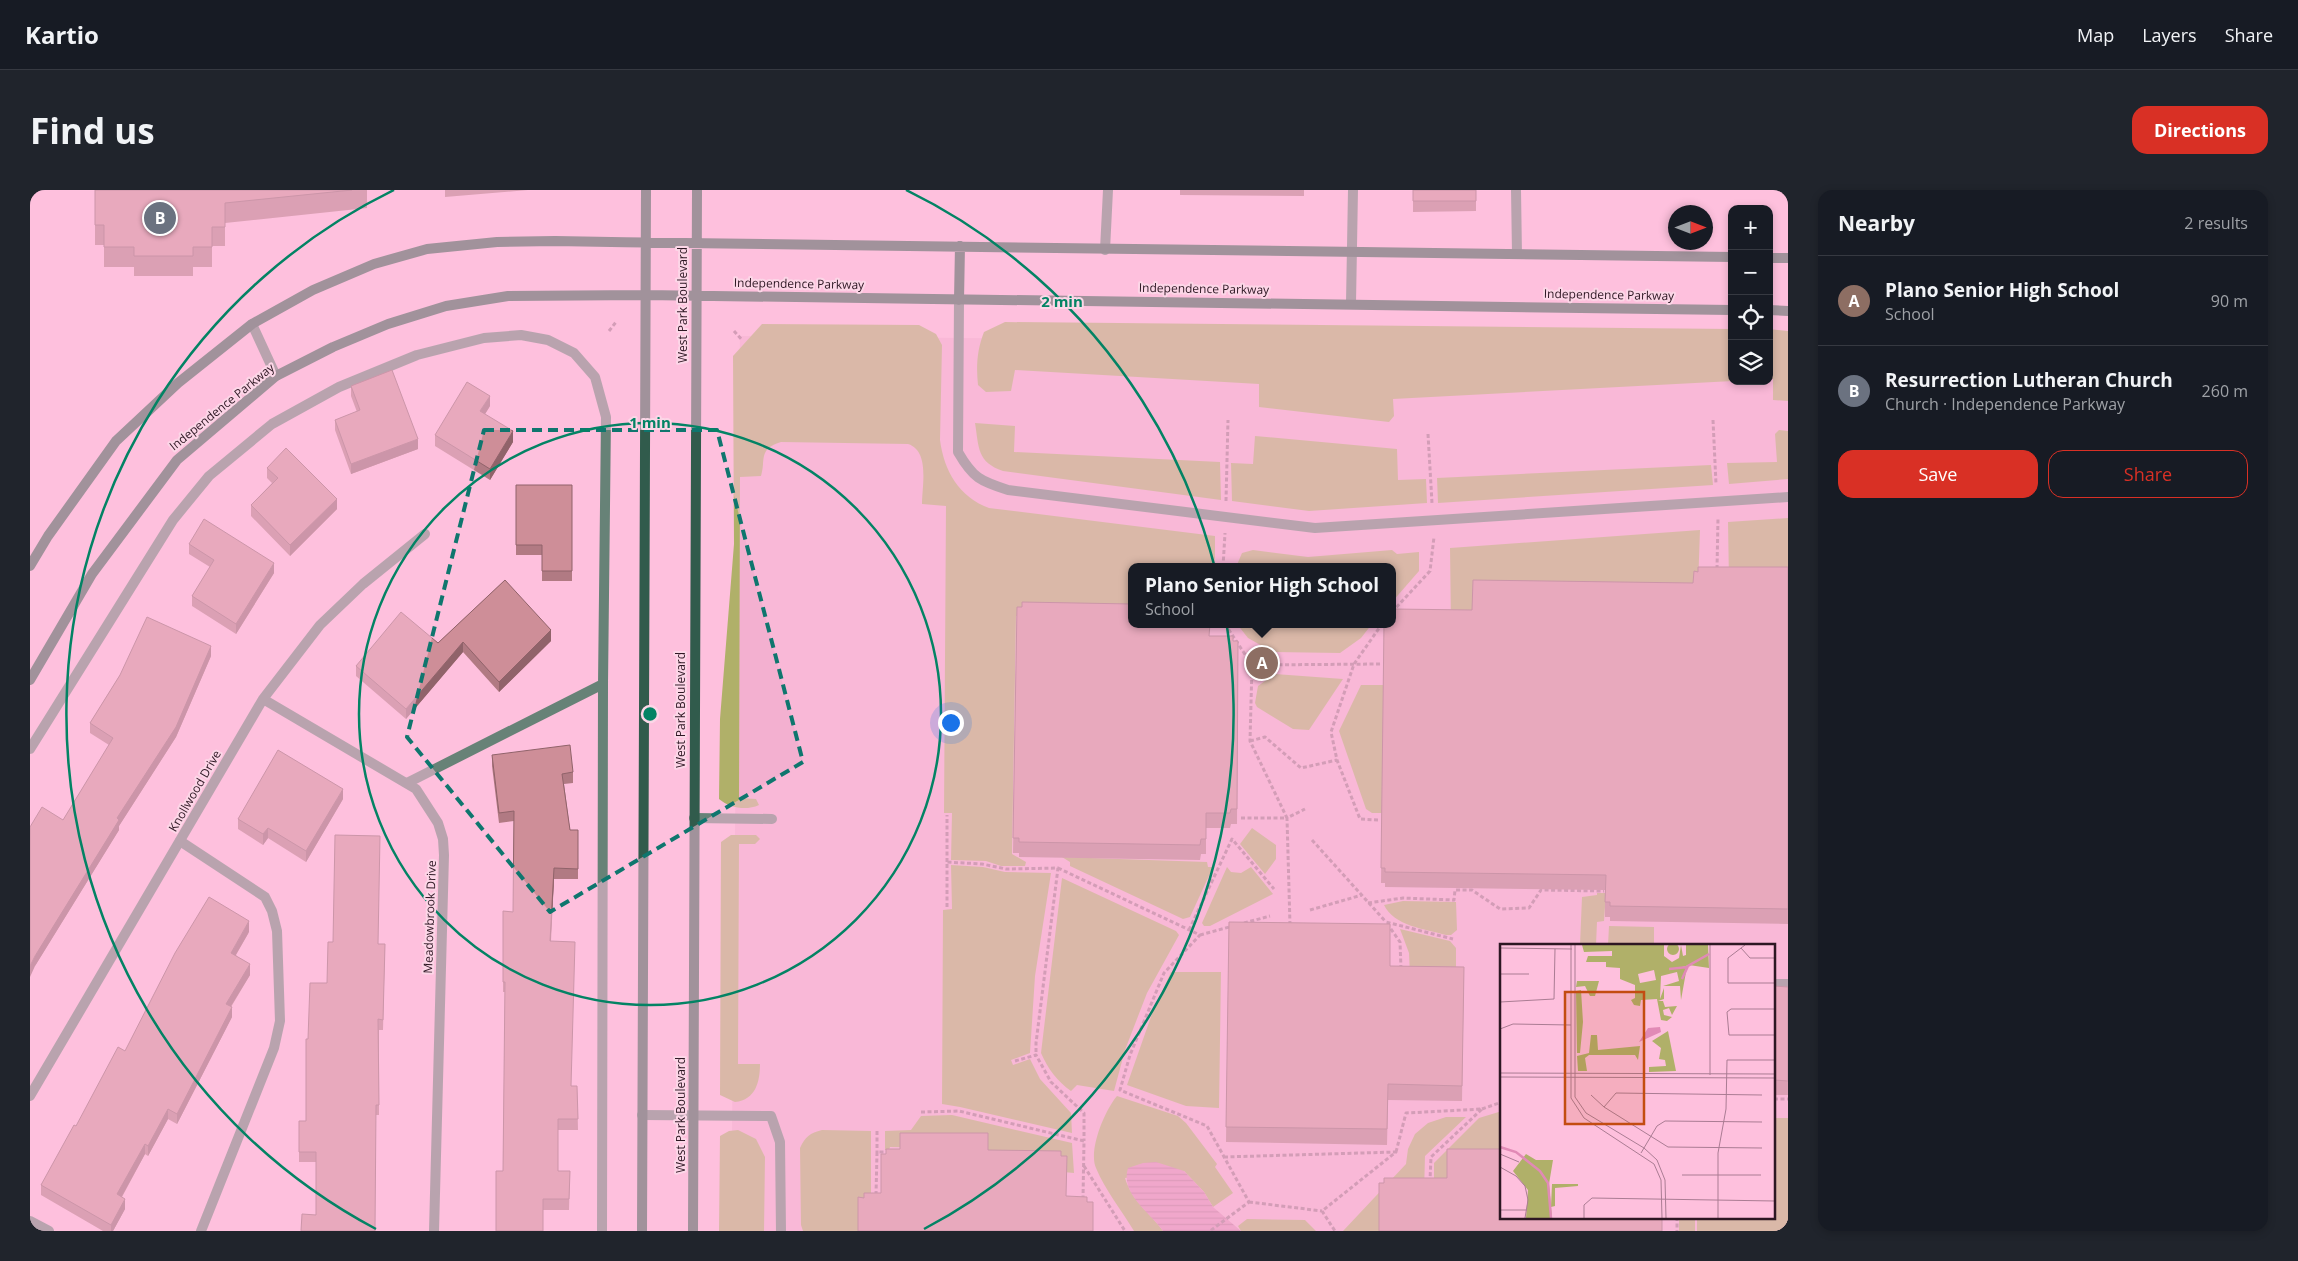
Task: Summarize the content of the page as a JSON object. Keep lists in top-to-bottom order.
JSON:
{
  "streets": {
    "main road": ["Independence Parkway", "West Park Boulevard"],
    "street": ["Knollwood Drive", "Meadowbrook Drive"]
  },
  "crossings": [
    ["Independence Parkway", "West Park Boulevard"],
    ["Knollwood Drive", "Meadowbrook Drive"]
  ],
  "north": "right",
  "page": {
    "header": "Kartio",
    "nav": ["Map", "Layers", "Share"],
    "buttons": [
      "Directions",
      ["Save", "Share"]
    ],
    "title": "Find us",
    "heading": ["Nearby", "2 results"],
    "pins": ["B", "A"],
    "map_buttons": ["+", "−"],
    "list": [
      {
        "mark": "A",
        "name": "Plano Senior High School",
        "note": "School",
        "value": "90 m"
      },
      {
        "mark": "B",
        "name": "Resurrection Lutheran Church",
        "note": "Church · Independence Parkway",
        "value": "260 m"
      }
    ],
    "popup": ["Plano Senior High School", "School"]
  },
  "rings": ["2 min", "1 min"]
}
